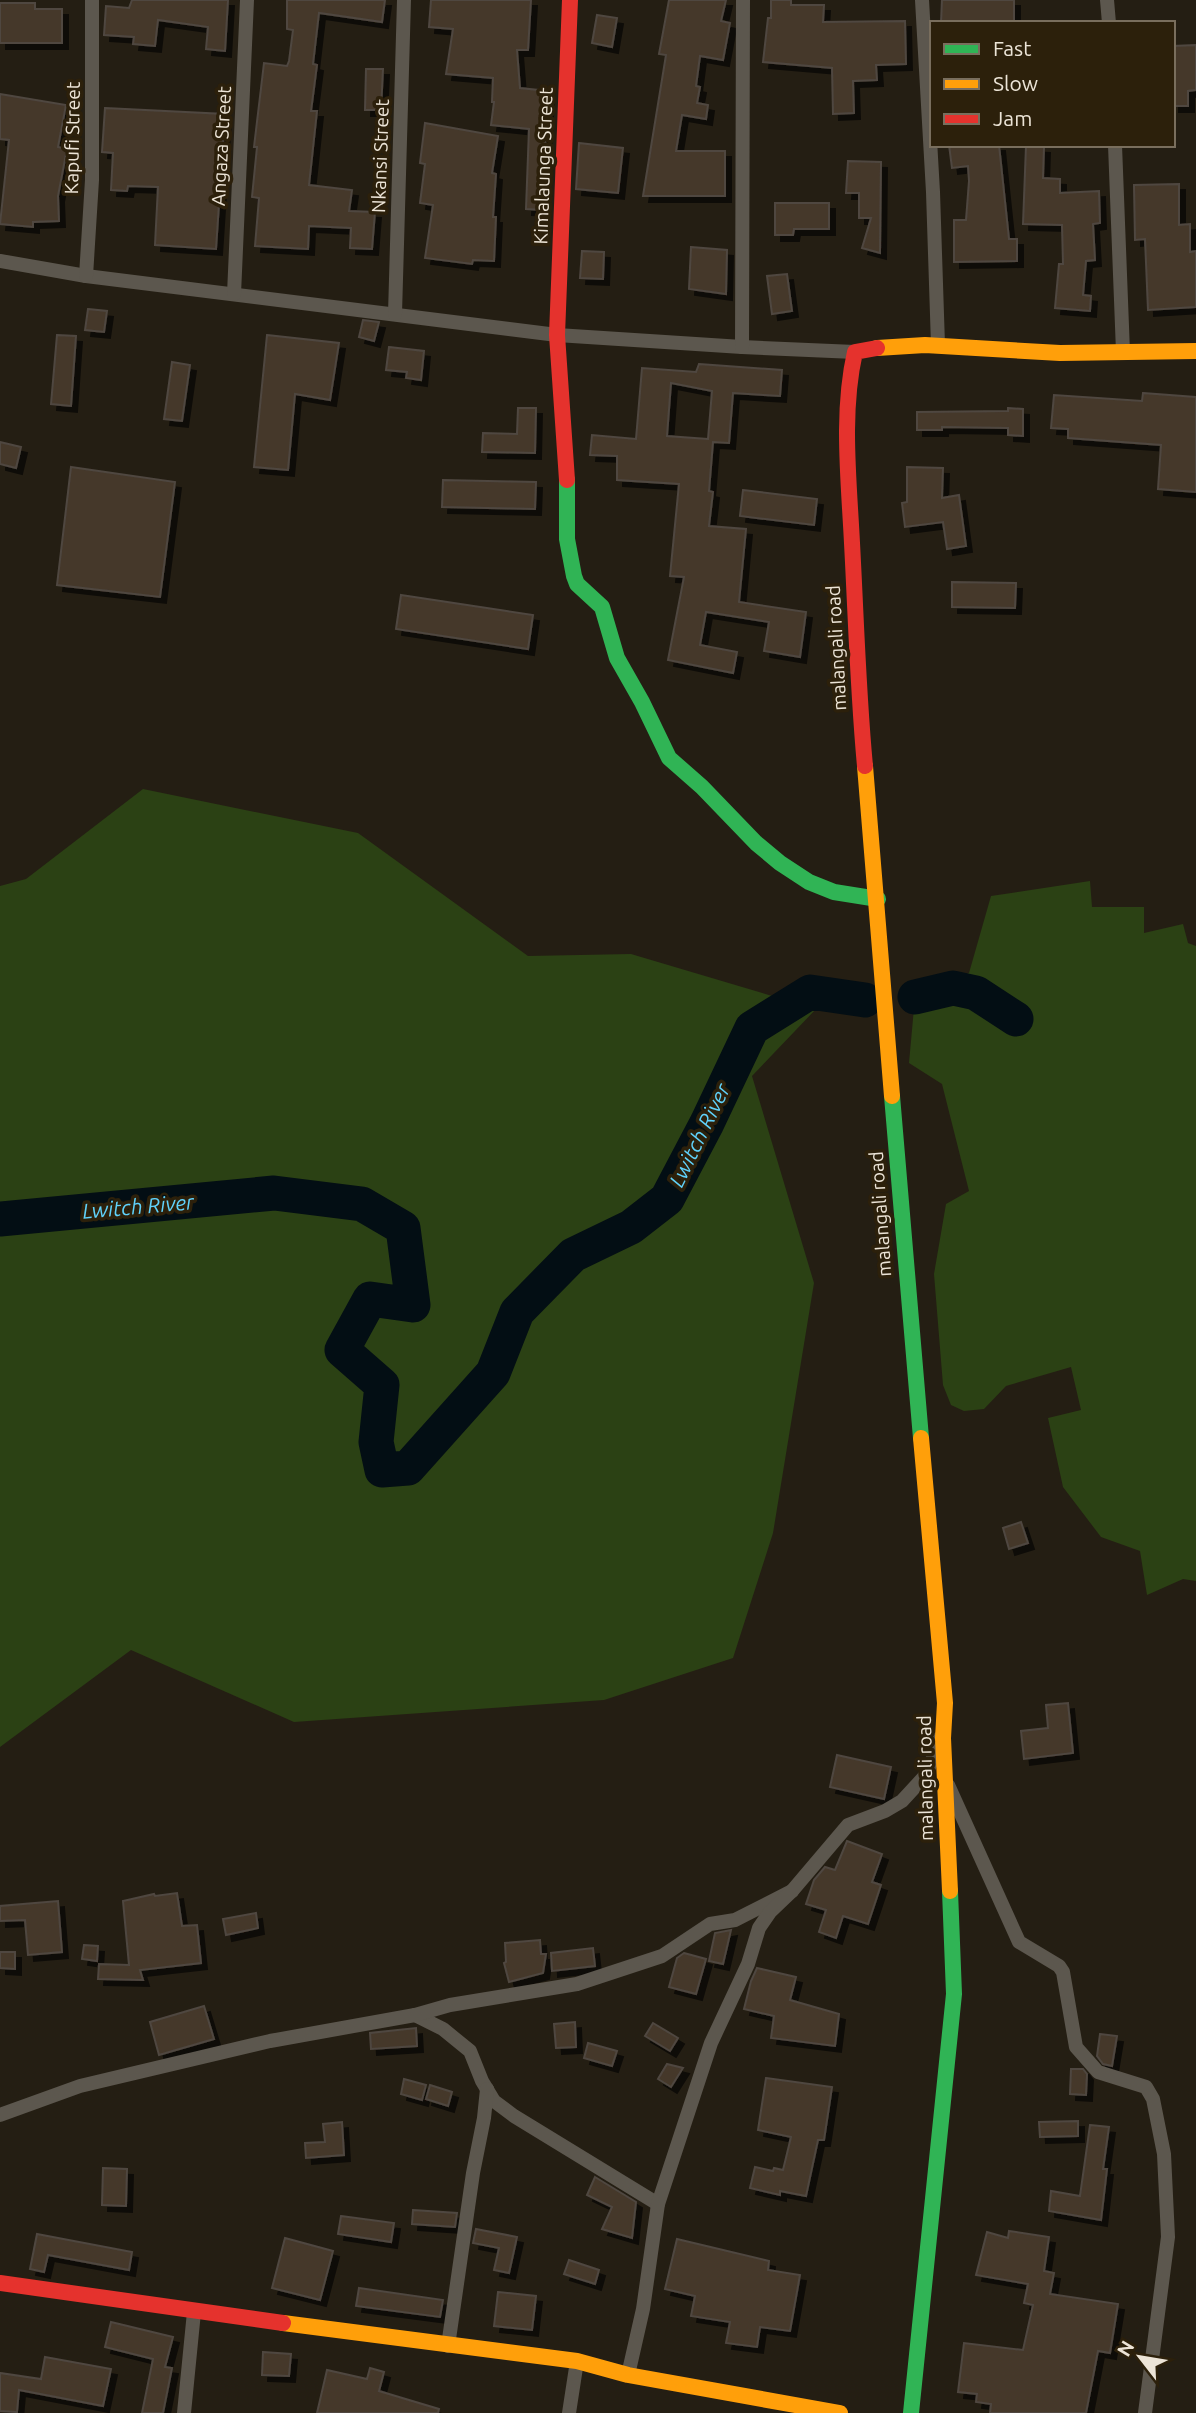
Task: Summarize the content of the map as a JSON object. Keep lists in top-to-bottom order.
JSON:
{
  "streets": {
    "street": [
      "Kapufi Street",
      "Angaza Street",
      "Nkansi Street",
      "Kimalaunga Street",
      "malangali road"
    ]
  },
  "crossings": [
    ["Kimalaunga Street", "malangali road"]
  ],
  "water": ["Lwitch River"],
  "legend": ["Fast", "Slow", "Jam"],
  "north": "top left"
}
